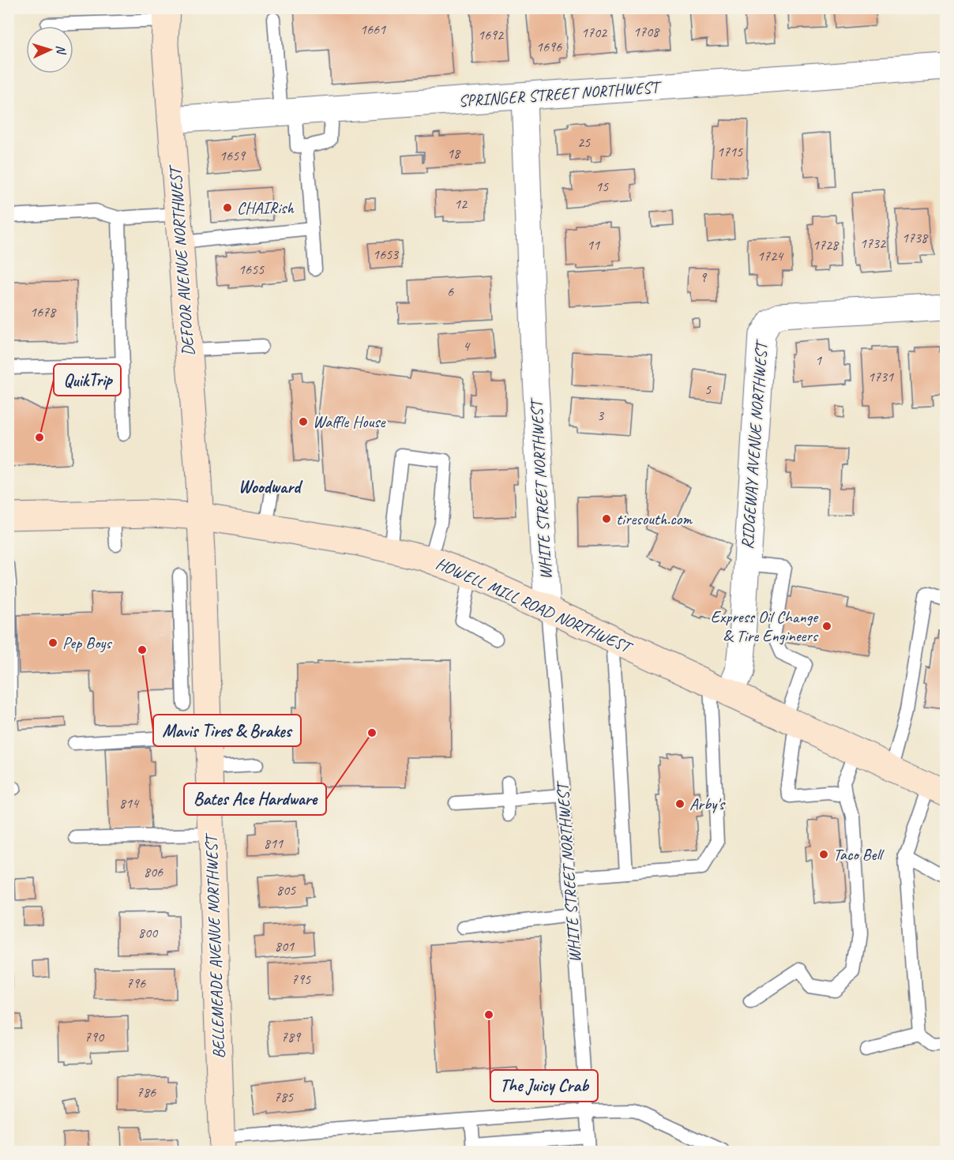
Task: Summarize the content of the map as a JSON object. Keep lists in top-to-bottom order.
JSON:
{
  "streets": {
    "street": [
      "SPRINGER STREET NORTHWEST",
      "DEFOOR AVENUE NORTHWEST",
      "RIDGEWAY AVENUE NORTHWEST",
      "WHITE STREET NORTHWEST",
      "HOWELL MILL ROAD NORTHWEST",
      "BELLEMEADE AVENUE NORTHWEST"
    ]
  },
  "crossings": [
    ["SPRINGER STREET NORTHWEST", "DEFOOR AVENUE NORTHWEST"],
    ["SPRINGER STREET NORTHWEST", "WHITE STREET NORTHWEST"],
    ["DEFOOR AVENUE NORTHWEST", "HOWELL MILL ROAD NORTHWEST"],
    ["DEFOOR AVENUE NORTHWEST", "BELLEMEADE AVENUE NORTHWEST"],
    ["RIDGEWAY AVENUE NORTHWEST", "HOWELL MILL ROAD NORTHWEST"],
    ["WHITE STREET NORTHWEST", "HOWELL MILL ROAD NORTHWEST"],
    ["HOWELL MILL ROAD NORTHWEST", "BELLEMEADE AVENUE NORTHWEST"]
  ],
  "districts": ["Woodward"],
  "places": [
    "CHAIRish",
    "Waffle House",
    "QuikTrip",
    "tiresouth.com",
    "Express Oil Change & Tire Engineers",
    "Pep Boys",
    "Mavis Tires & Brakes",
    "Bates Ace Hardware",
    "Arby's",
    "Taco Bell",
    "The Juicy Crab"
  ],
  "house_numbers": [
    "1661",
    "1708",
    "1702",
    "1692",
    "1696",
    "25",
    "1715",
    "18",
    "1659",
    "15",
    "12",
    "1738",
    "1732",
    "11",
    "1728",
    "1653",
    "1724",
    "1655",
    "9",
    "6",
    "1678",
    "4",
    "1",
    "1731",
    "5",
    "3",
    "814",
    "811",
    "806",
    "805",
    "800",
    "801",
    "795",
    "796",
    "790",
    "789",
    "786",
    "785"
  ],
  "north": "right"
}
